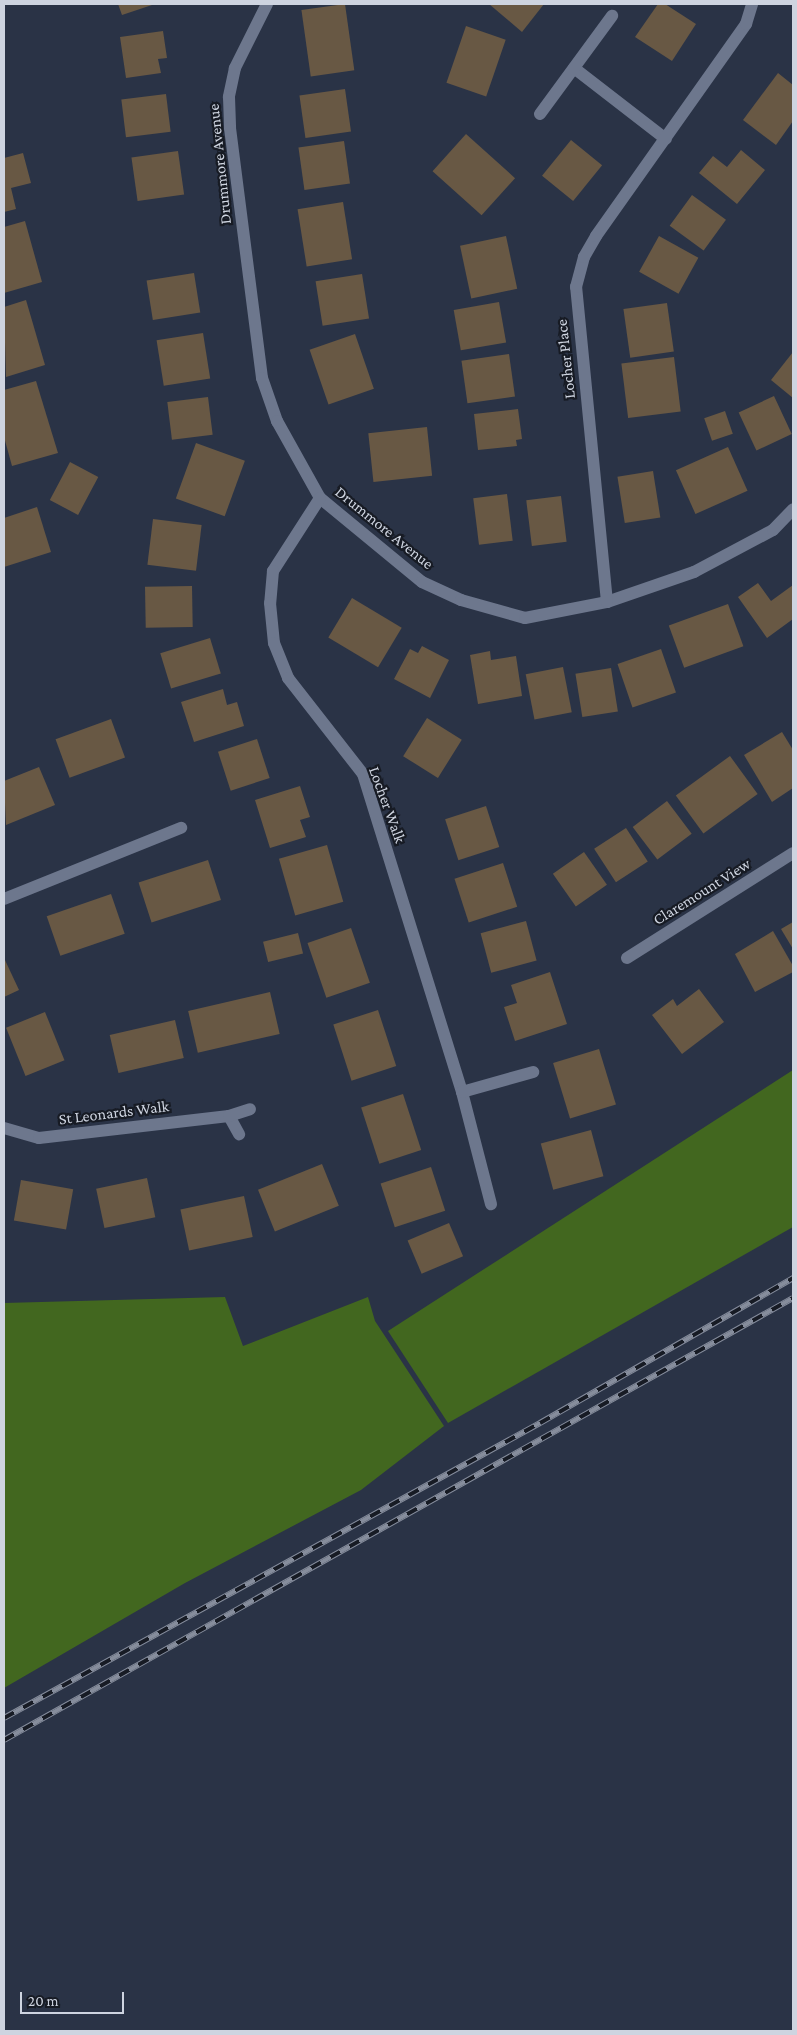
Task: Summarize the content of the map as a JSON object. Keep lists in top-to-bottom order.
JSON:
{
  "streets": {
    "street": [
      "Drummore Avenue",
      "Locher Place",
      "Locher Walk",
      "Claremount View",
      "St Leonards Walk"
    ]
  },
  "crossings": [
    ["Drummore Avenue", "Locher Place"],
    ["Drummore Avenue", "Locher Walk"]
  ],
  "scale_bar": "20 m"
}
